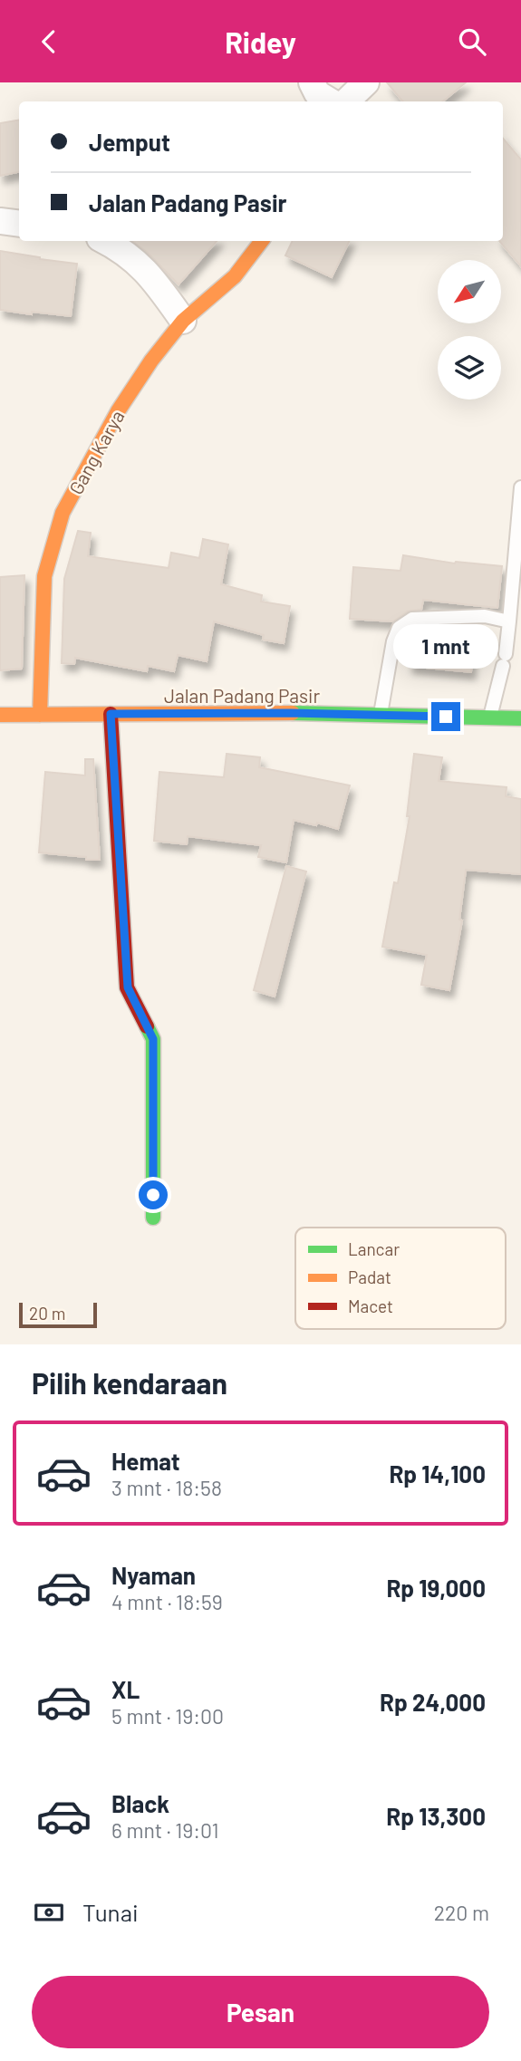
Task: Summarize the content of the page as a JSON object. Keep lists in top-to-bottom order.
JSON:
{
  "streets": {
    "main road": ["Gang Karya", "Jalan Padang Pasir"]
  },
  "crossings": [
    ["Gang Karya", "Jalan Padang Pasir"]
  ],
  "legend": ["Lancar", "Padat", "Macet"],
  "scale_bar": "20 m",
  "north": "bottom left",
  "page": {
    "header": "Ridey",
    "banner": ["Jemput", "Jalan Padang Pasir"],
    "bubble": "1 mnt",
    "scale": "20 m",
    "heading": "Pilih kendaraan",
    "list": [
      {
        "name": "Hemat",
        "note": "3 mnt · 18:58",
        "value": "Rp 14,100"
      },
      {
        "name": "Nyaman",
        "note": "4 mnt · 18:59",
        "value": "Rp 19,000"
      },
      {
        "name": "XL",
        "note": "5 mnt · 19:00",
        "value": "Rp 24,000"
      },
      {
        "name": "Black",
        "note": "6 mnt · 19:01",
        "value": "Rp 13,300"
      }
    ],
    "pay": ["Tunai", "220 m"],
    "buttons": "Pesan"
  }
}
